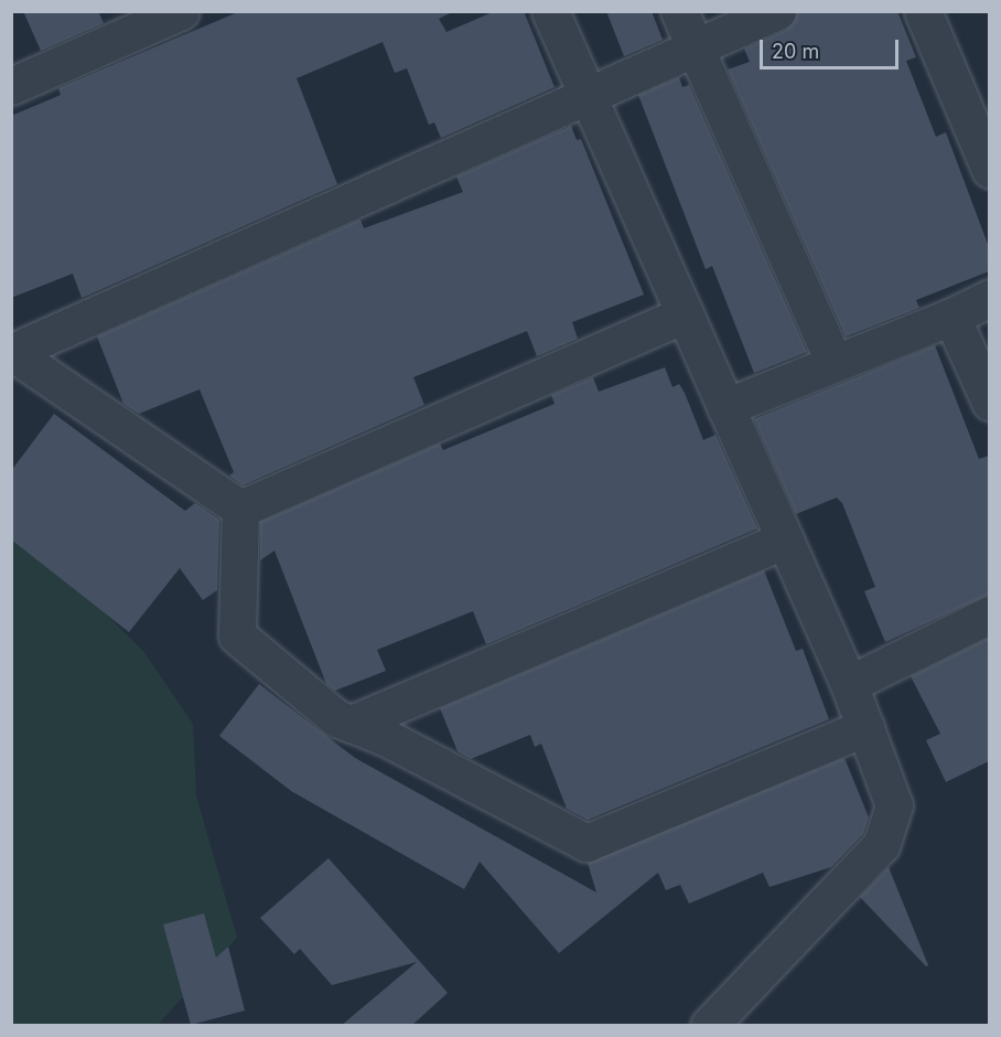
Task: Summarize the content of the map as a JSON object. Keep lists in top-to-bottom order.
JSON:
{
  "scale_bar": "20 m"
}
